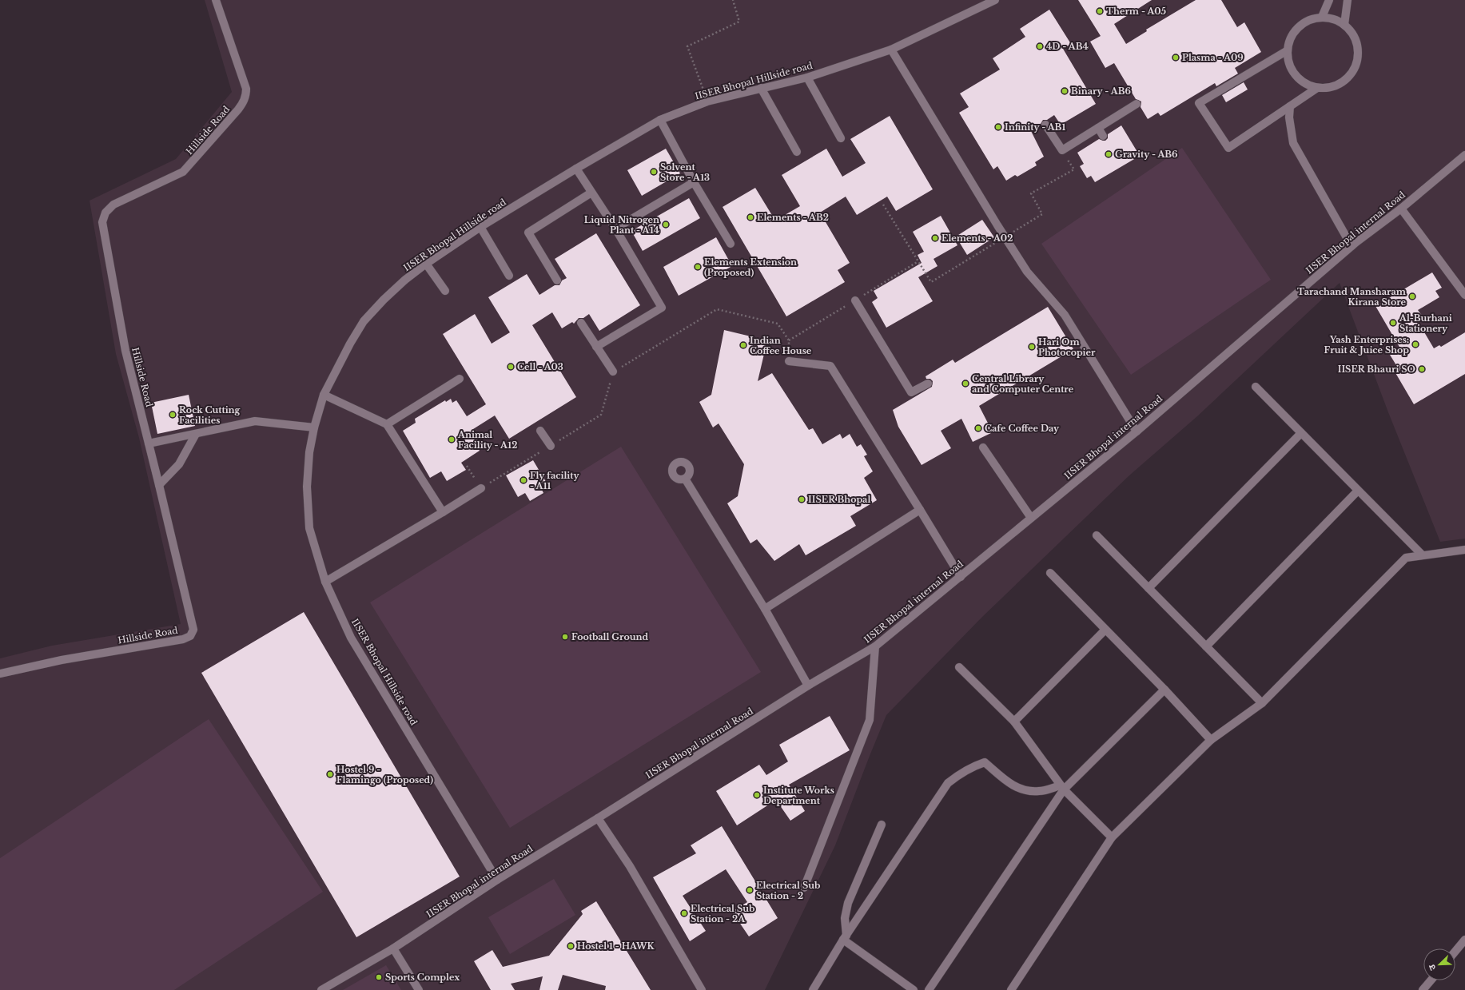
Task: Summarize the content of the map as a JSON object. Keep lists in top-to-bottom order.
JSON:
{
  "streets": {
    "street": ["IISER Bhopal Hillside road", "Hillside Road", "IISER Bhopal internal Road"]
  },
  "crossings": [
    ["IISER Bhopal Hillside road", "IISER Bhopal internal Road"]
  ],
  "places": [
    "Therm - A05",
    "4D - AB4",
    "Plasma - A09",
    "Binary - AB6",
    "Infinity - AB1",
    "Gravity - AB6",
    "Solvent Store - A13",
    "Elements - AB2",
    "Liquid Nitrogen Plant - A14",
    "Elements - A02",
    "Elements Extension (Proposed)",
    "Tarachand Mansharam Kirana Store",
    "Al-Burhani Stationery",
    "Yash Enterprises: Fruit & Juice Shop",
    "Indian Coffee House",
    "Hari Om Photocopier",
    "Cell - A03",
    "IISER Bhauri SO",
    "Central Library and Computer Centre",
    "Rock Cutting Facilities",
    "Cafe Coffee Day",
    "Animal Facility - A12",
    "Fly facility - A11",
    "IISER Bhopal",
    "Football Ground",
    "Hostel 9 - Flamingo (Proposed)",
    "Institute Works Department",
    "Electrical Sub Station - 2",
    "Electrical Sub Station - 2A",
    "Hostel 1 - HAWK",
    "Sports Complex"
  ],
  "north": "bottom left"
}
